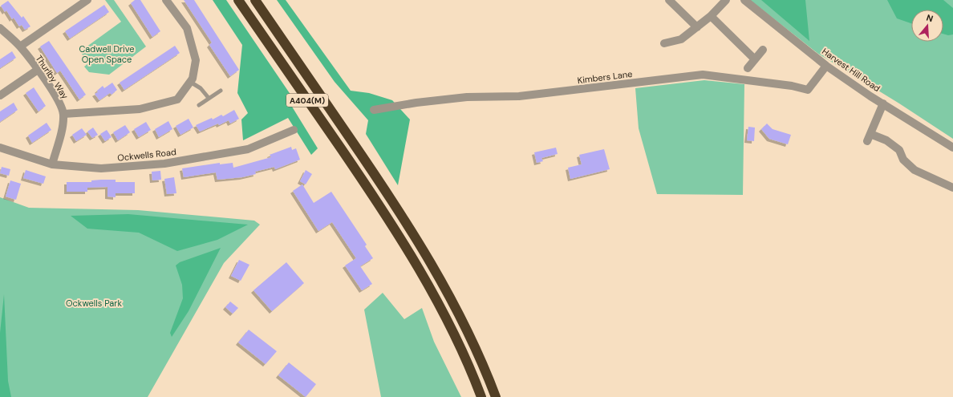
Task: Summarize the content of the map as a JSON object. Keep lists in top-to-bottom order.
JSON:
{
  "streets": {
    "highway": ["A404(M)"],
    "street": [
      "Harvest Hill Road",
      "Thurlby Way",
      "Kimbers Lane",
      "Ockwells Road"
    ]
  },
  "crossings": [
    ["Harvest Hill Road", "Kimbers Lane"],
    ["Thurlby Way", "Ockwells Road"]
  ],
  "parks": ["Cadwell Drive Open Space", "Ockwells Park"],
  "north": "top"
}
